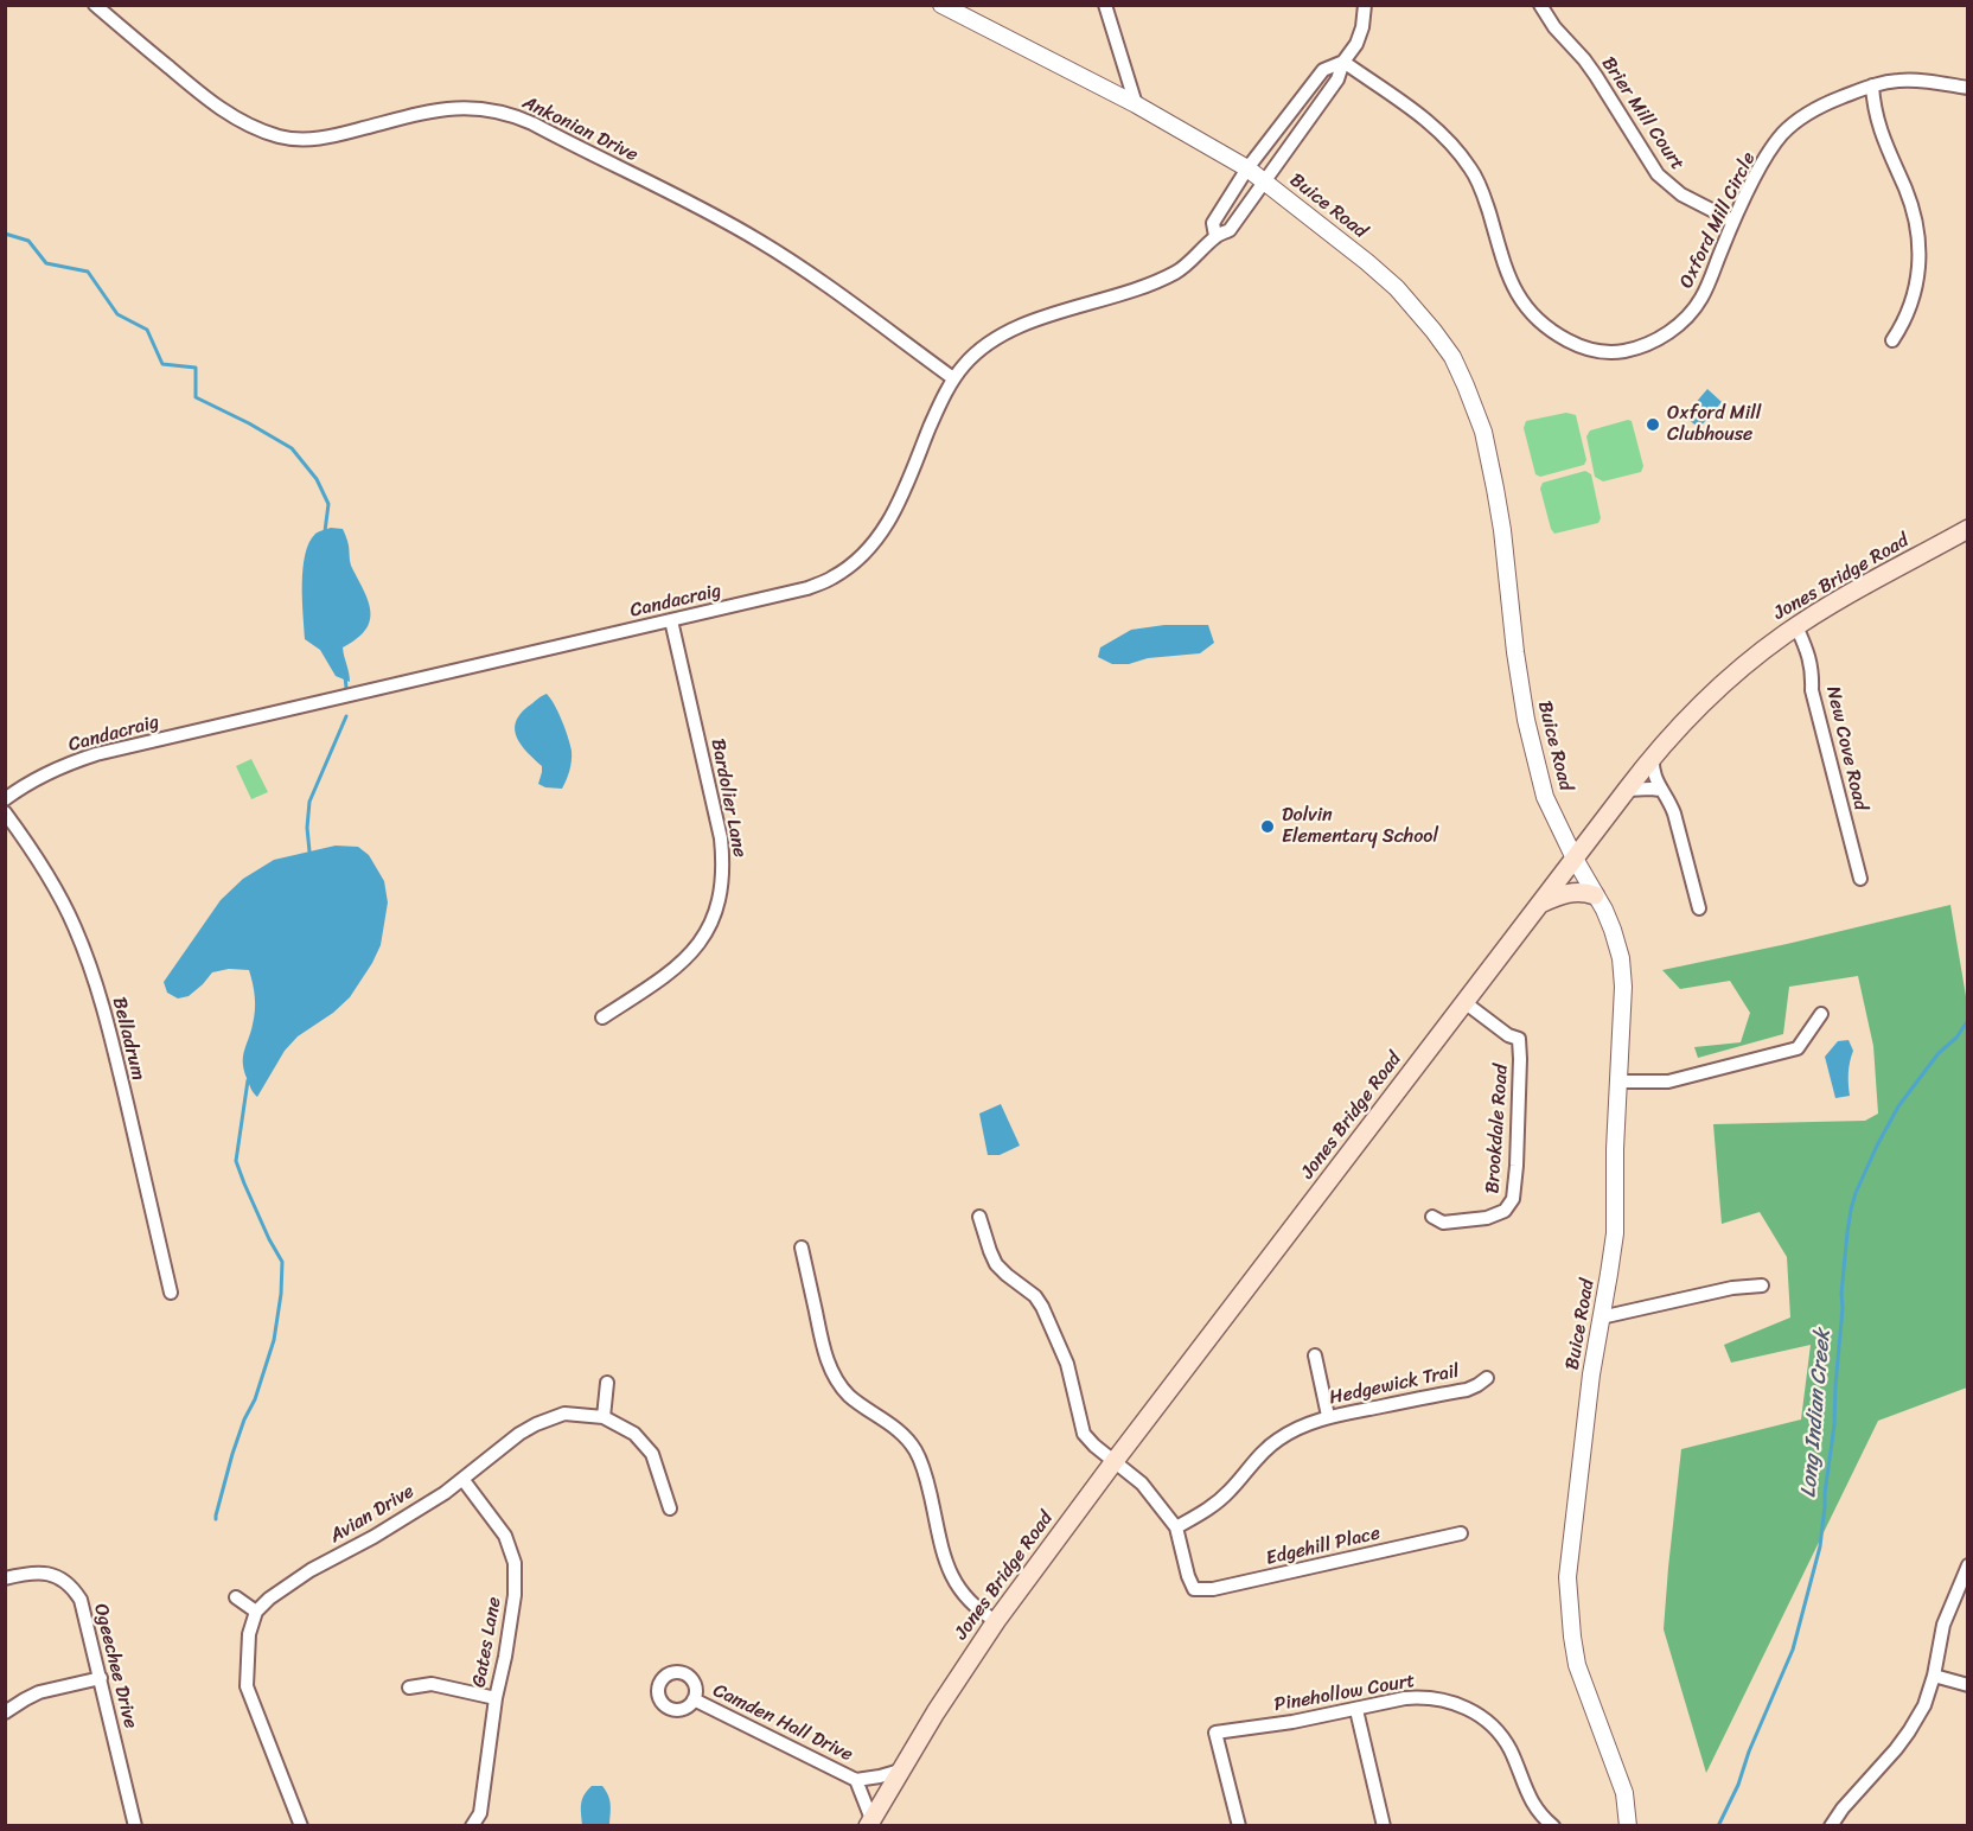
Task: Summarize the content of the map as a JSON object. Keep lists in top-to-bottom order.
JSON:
{
  "streets": {
    "main road": ["Jones Bridge Road"],
    "street": [
      "Brier Mill Court",
      "Ankonian Drive",
      "Buice Road",
      "Oxford Mill Circle",
      "Candacraig",
      "New Cove Road",
      "Bardolier Lane",
      "Belladrum",
      "Brookdale Road",
      "Hedgewick Trail",
      "Avian Drive",
      "Edgehill Place",
      "Gates Lane",
      "Ogeechee Drive",
      "Pinehollow Court",
      "Camden Hall Drive"
    ]
  },
  "crossings": [
    ["Brier Mill Court", "Oxford Mill Circle"],
    ["Ankonian Drive", "Candacraig"],
    ["Buice Road", "Jones Bridge Road"],
    ["Buice Road", "Candacraig"],
    ["Oxford Mill Circle", "Candacraig"],
    ["Jones Bridge Road", "New Cove Road"],
    ["Jones Bridge Road", "Brookdale Road"],
    ["Jones Bridge Road", "Camden Hall Drive"],
    ["Candacraig", "Bardolier Lane"],
    ["Hedgewick Trail", "Edgehill Place"],
    ["Avian Drive", "Gates Lane"]
  ],
  "water": ["Long Indian Creek"],
  "places": ["Oxford Mill Clubhouse", "Dolvin Elementary School"]
}
